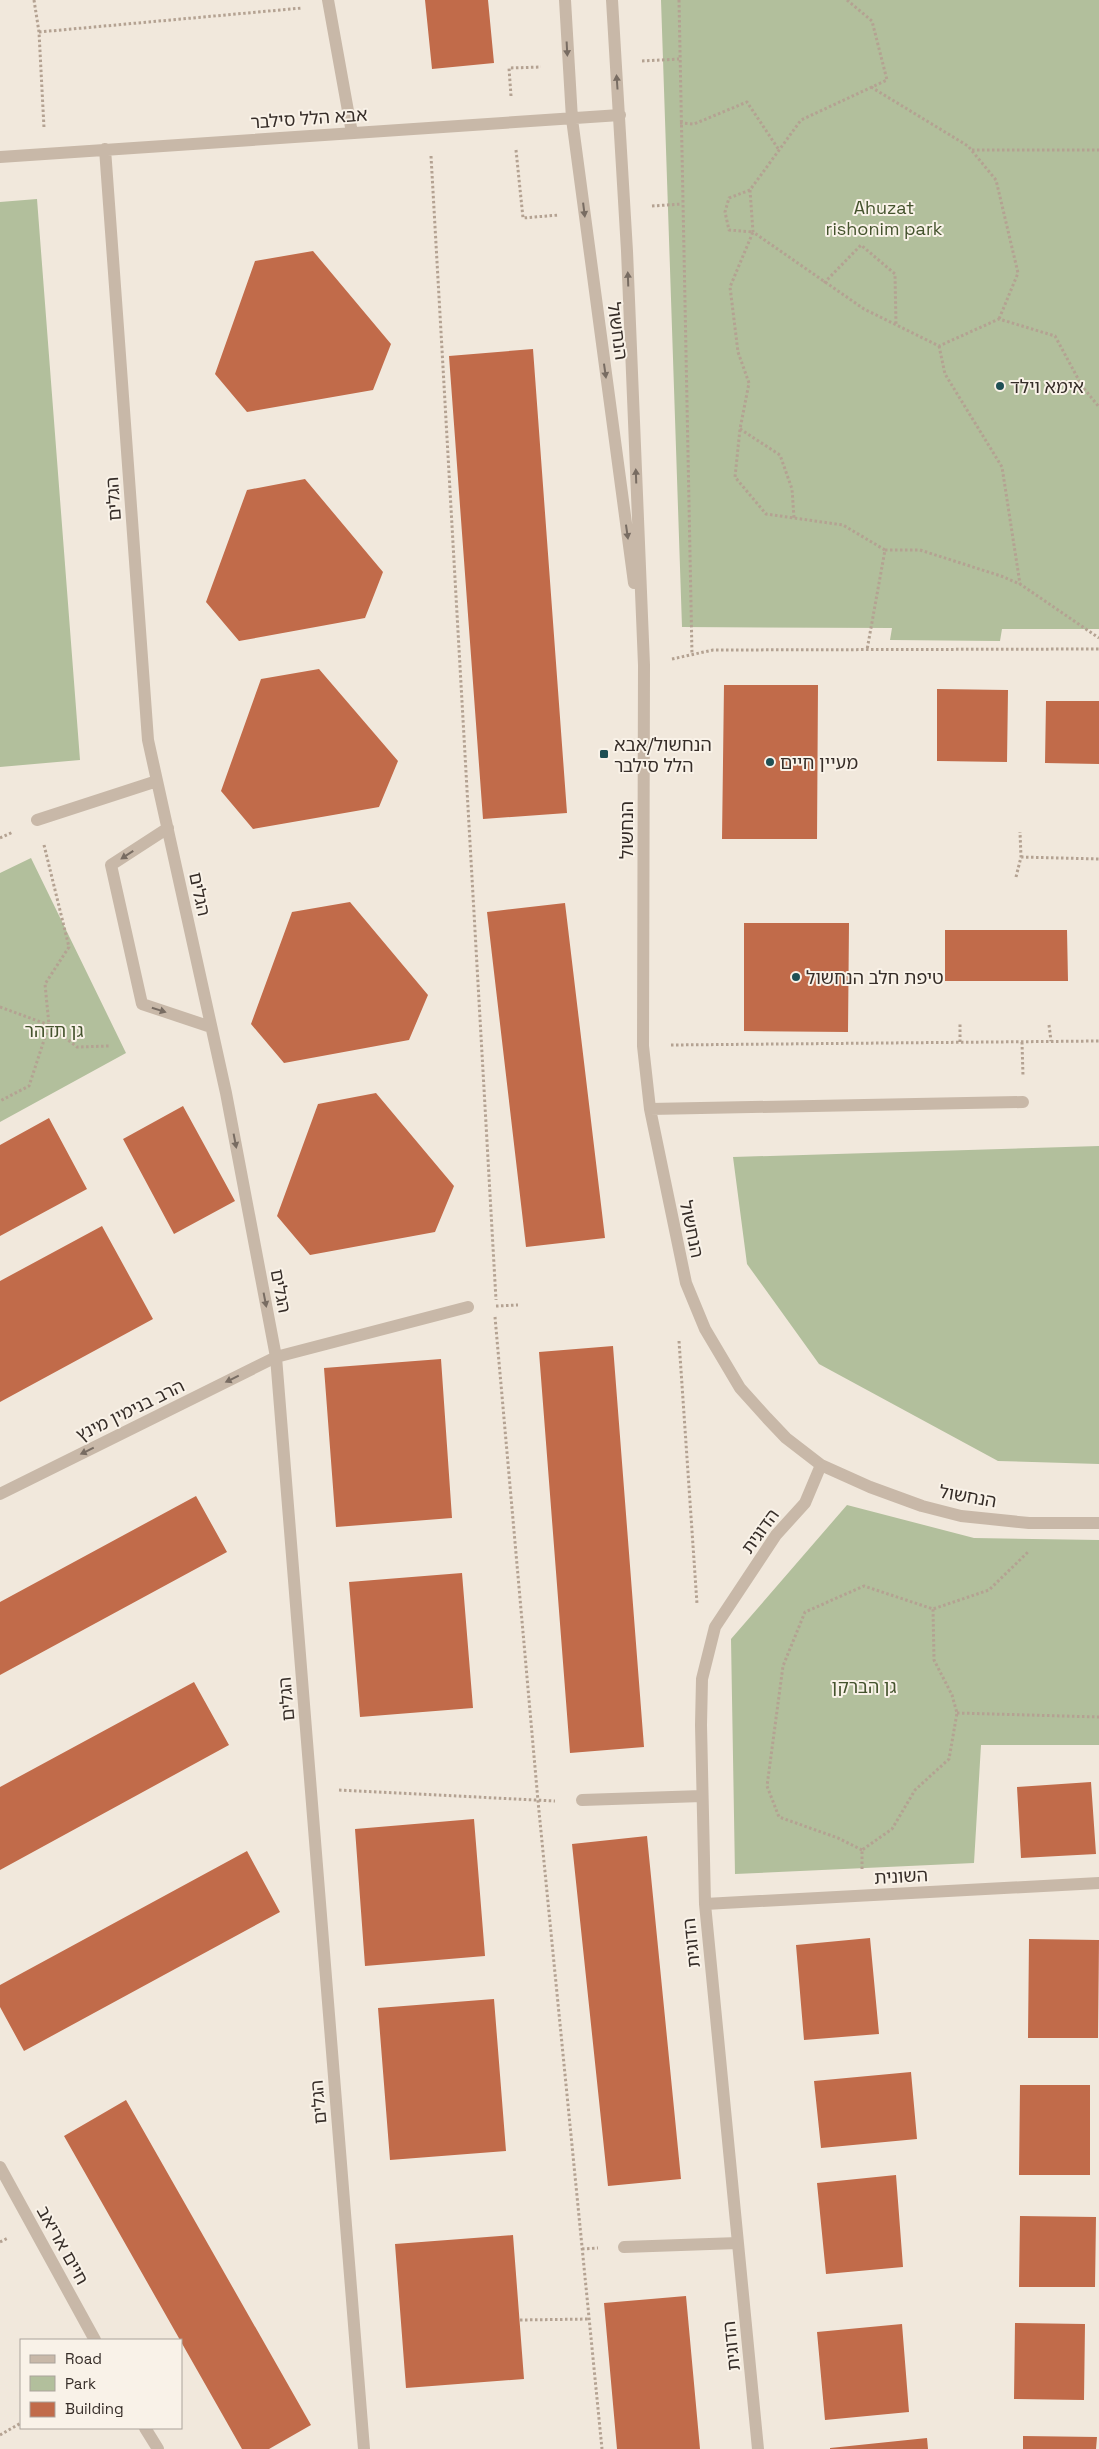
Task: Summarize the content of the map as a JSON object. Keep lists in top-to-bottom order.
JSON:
{
  "streets": {
    "street": [
      "אבא הלל סילבר",
      "הנחשול",
      "הגלים",
      "הרב בנימין מינץ",
      "הדוגית",
      "השונית",
      "חיים אריאב"
    ]
  },
  "crossings": [
    ["אבא הלל סילבר", "הנחשול"],
    ["אבא הלל סילבר", "הגלים"],
    ["הנחשול", "הדוגית"],
    ["הגלים", "הרב בנימין מינץ"],
    ["הדוגית", "השונית"]
  ],
  "one_way": ["הרב בנימין מינץ"],
  "parks": ["Ahuzat rishonim park", "גן תדהר", "גן הברקן"],
  "places": {
    "other": ["אימא וילד", "מעיין חיים", "טיפת חלב הנחשול"],
    "transit": ["הנחשול/אבא הלל סילבר"]
  },
  "legend": ["Road", "Park", "Building"]
}
